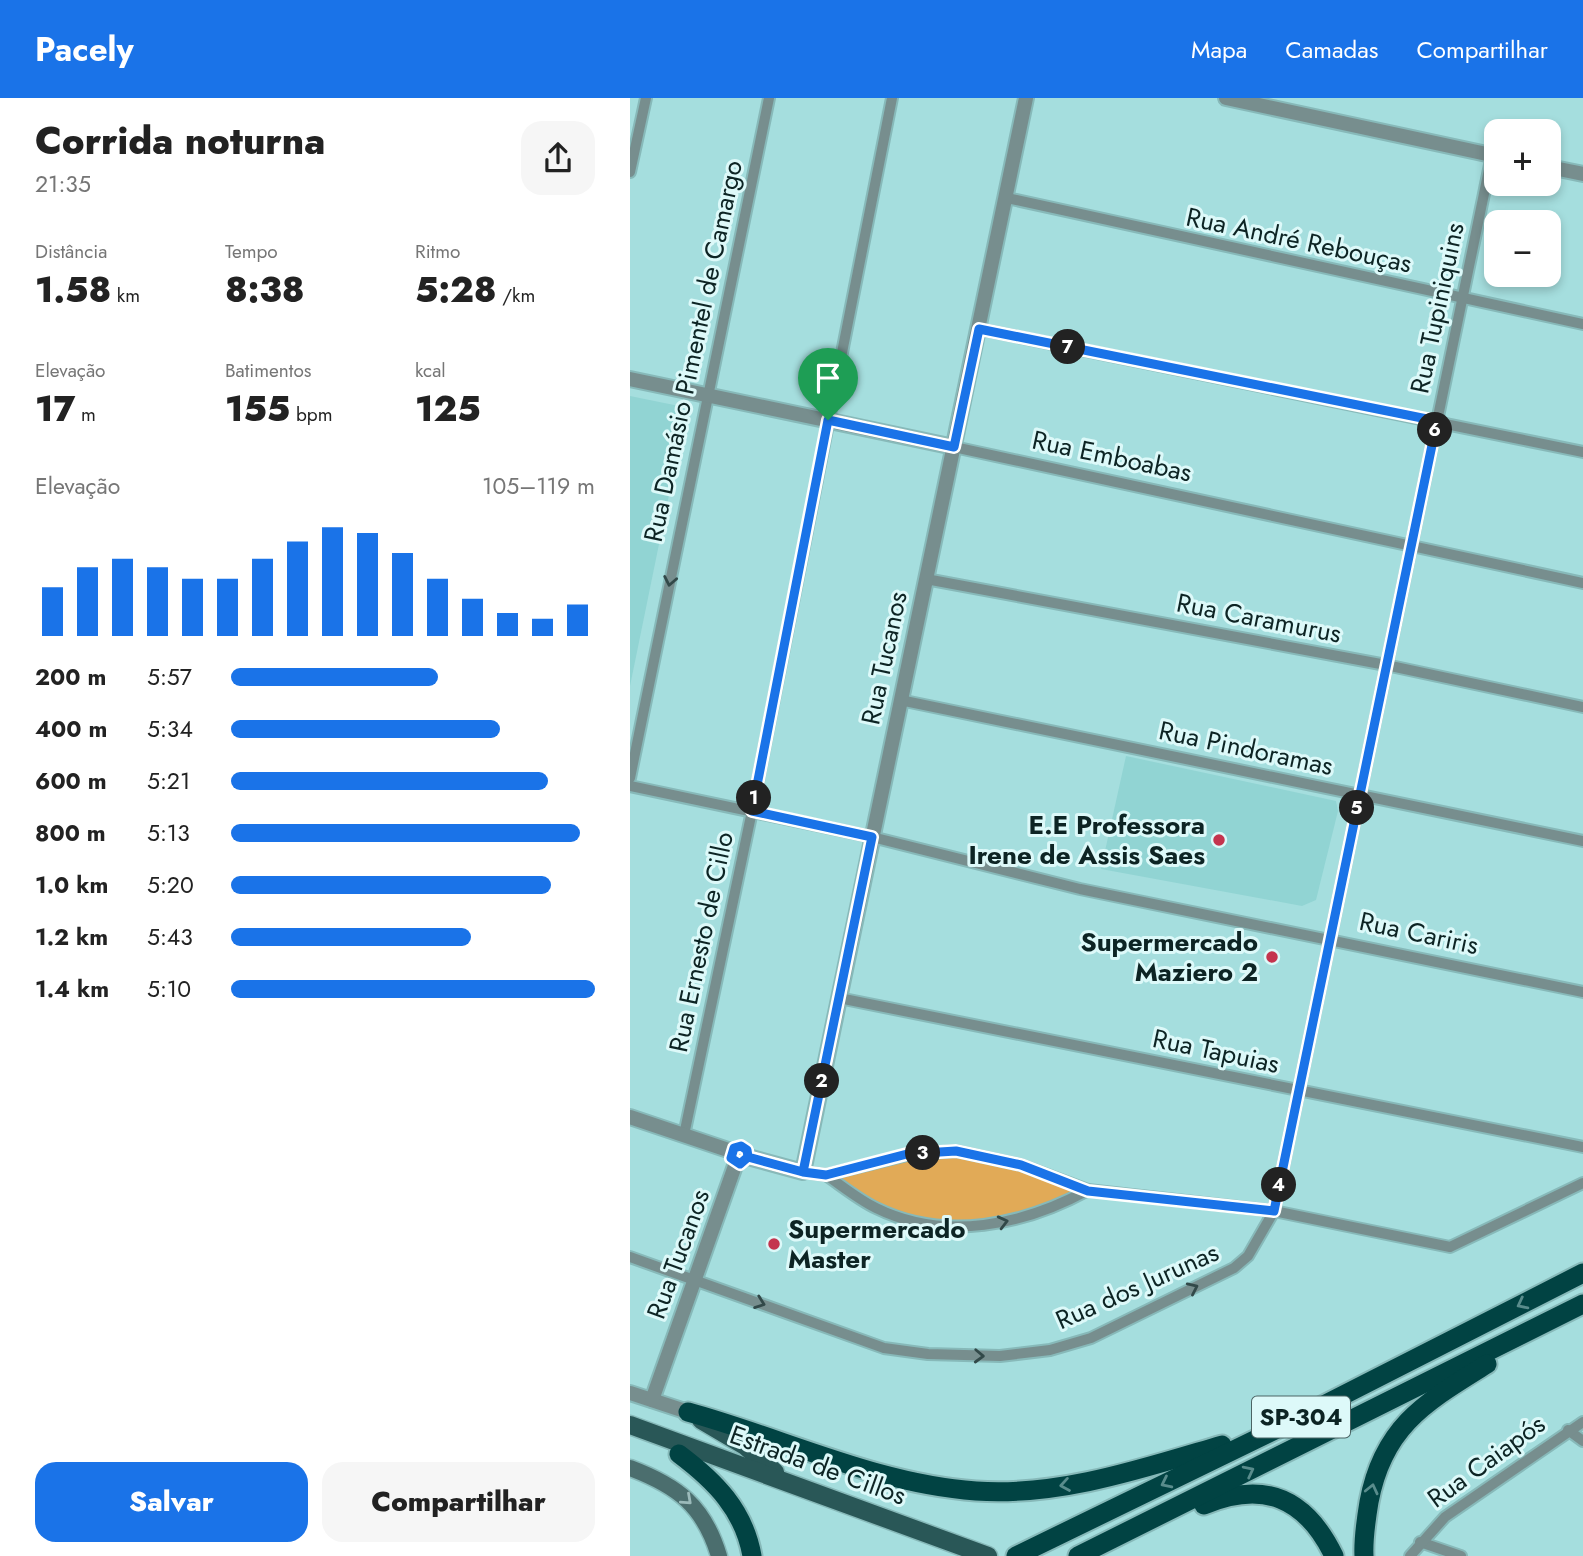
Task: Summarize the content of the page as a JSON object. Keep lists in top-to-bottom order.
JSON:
{
  "streets": {
    "highway": ["SP-304"],
    "main road": ["Estrada de Cillos"],
    "street": [
      "Rua André Rebouças",
      "Rua Tupiniquins",
      "Rua Damásio Pimentel de Camargo",
      "Rua Emboabas",
      "Rua Caramurus",
      "Rua Tucanos",
      "Rua Pindoramas",
      "Rua Cariris",
      "Rua Ernesto de Cillo",
      "Rua Tapuias",
      "Rua dos Jurunas",
      "Rua Caiapós"
    ]
  },
  "crossings": [
    ["Rua André Rebouças", "Rua Tupiniquins"],
    ["Rua André Rebouças", "Rua Tucanos"],
    ["Rua Tupiniquins", "Rua Emboabas"],
    ["Rua Tupiniquins", "Rua Caramurus"],
    ["Rua Tupiniquins", "Rua Pindoramas"],
    ["Rua Tupiniquins", "Rua Cariris"],
    ["Rua Tupiniquins", "Rua Tapuias"],
    ["Rua Tupiniquins", "Rua dos Jurunas"],
    ["Rua Damásio Pimentel de Camargo", "Rua Emboabas"],
    ["Rua Emboabas", "Rua Tucanos"],
    ["Rua Emboabas", "Rua Ernesto de Cillo"],
    ["Rua Caramurus", "Rua Tucanos"],
    ["Rua Tucanos", "Rua Pindoramas"],
    ["Rua Tucanos", "Rua Cariris"],
    ["Rua Tucanos", "Rua Tapuias"],
    ["Rua Tucanos", "Rua dos Jurunas"],
    ["Rua Cariris", "Rua Ernesto de Cillo"]
  ],
  "one_way": ["Rua Damásio Pimentel de Camargo", "Rua dos Jurunas"],
  "places": ["E.E Professora Irene de Assis Saes", "Supermercado Maziero 2", "Supermercado Master"],
  "page": {
    "header": "Pacely",
    "nav": ["Mapa", "Camadas", "Compartilhar"],
    "heading": ["Corrida noturna", "21:35"],
    "map_buttons": ["+", "−"],
    "stats": [
      ["Distância", "1.58 km"],
      ["Tempo", "8:38"],
      ["Ritmo", "5:28 /km"],
      ["Elevação", "17 m"],
      ["Batimentos", "155 bpm"],
      ["kcal", "125"]
    ],
    "pins": [
      "7",
      "6",
      "1",
      "5",
      "2",
      "3",
      "4"
    ],
    "chart": ["Elevação", "105–119 m"],
    "list": [
      {
        "name": "200 m",
        "note": "5:57"
      },
      {
        "name": "400 m",
        "note": "5:34"
      },
      {
        "name": "600 m",
        "note": "5:21"
      },
      {
        "name": "800 m",
        "note": "5:13"
      },
      {
        "name": "1.0 km",
        "note": "5:20"
      },
      {
        "name": "1.2 km",
        "note": "5:43"
      },
      {
        "name": "1.4 km",
        "note": "5:10"
      }
    ],
    "buttons": ["Salvar", "Compartilhar"]
  }
}
